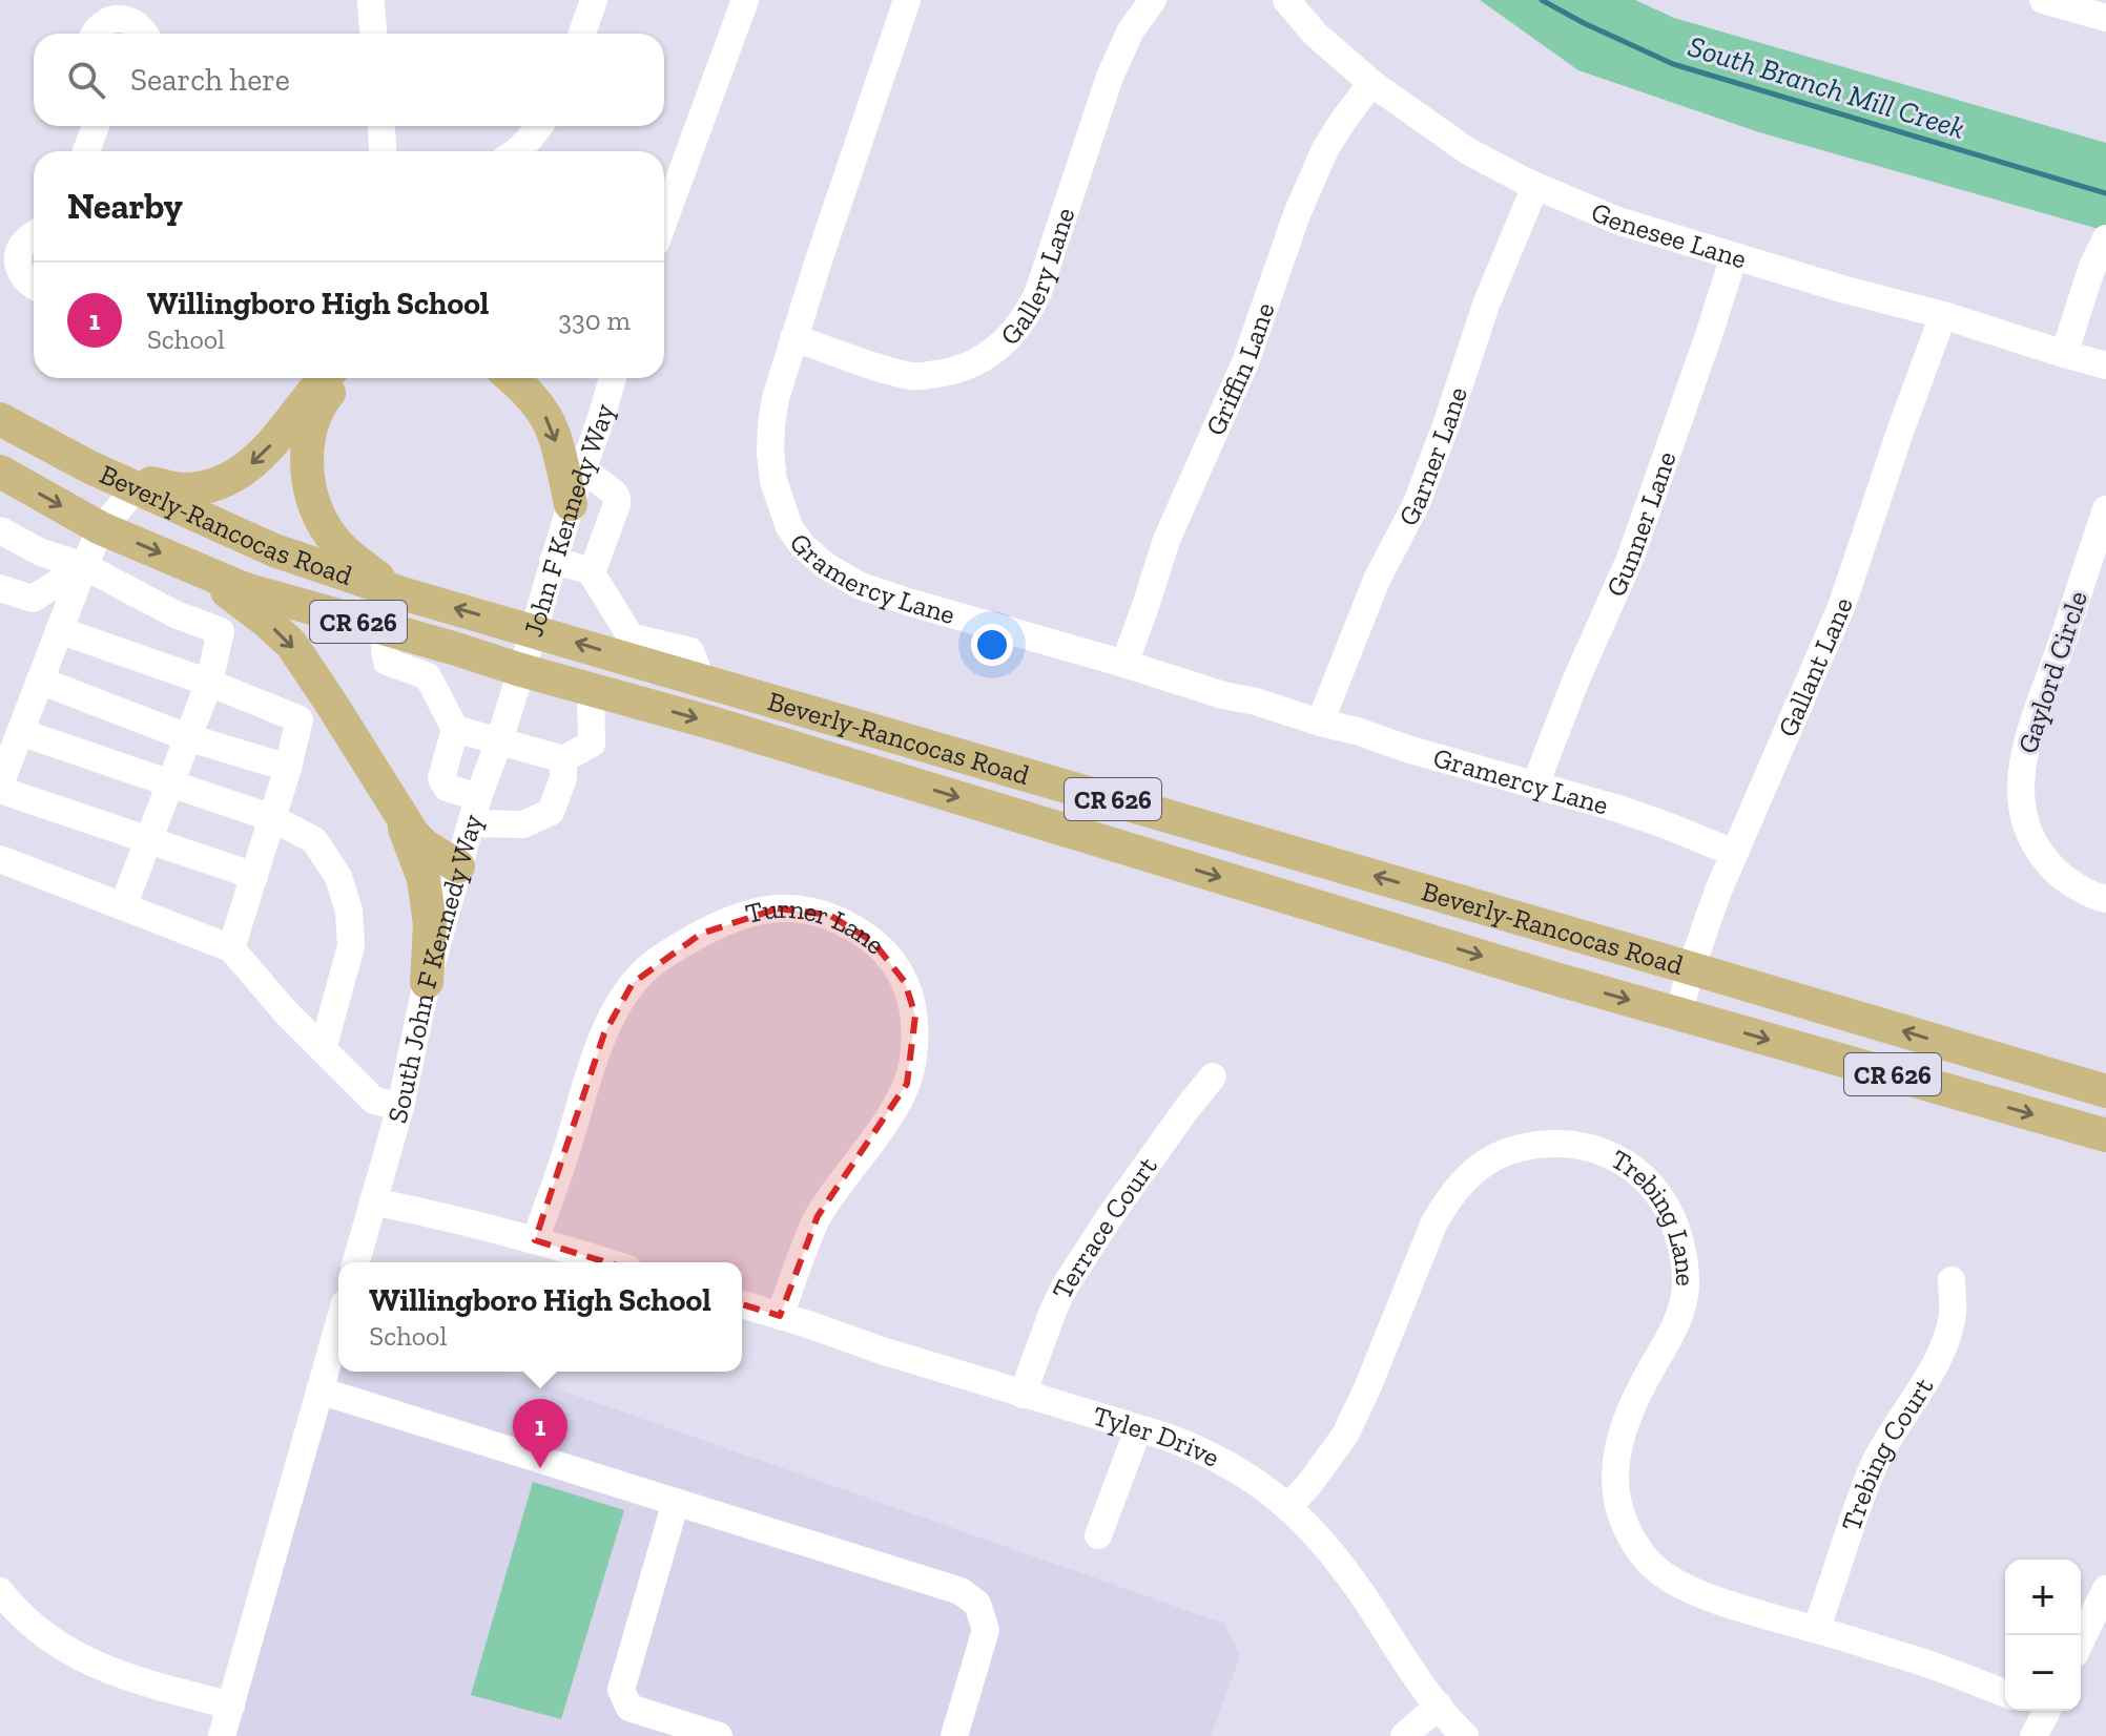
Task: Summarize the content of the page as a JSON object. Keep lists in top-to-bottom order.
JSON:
{
  "streets": {
    "main road": ["Beverly-Rancocas Road", "CR 626"],
    "street": [
      "Genesee Lane",
      "Gallery Lane",
      "Griffin Lane",
      "Garner Lane",
      "John F Kennedy Way",
      "Gunner Lane",
      "Gramercy Lane",
      "Gallant Lane",
      "Gaylord Circle",
      "Turner Lane",
      "South John F Kennedy Way",
      "Trebing Lane",
      "Terrace Court",
      "Tyler Drive",
      "Trebing Court"
    ]
  },
  "crossings": [
    ["Genesee Lane", "Griffin Lane"],
    ["Genesee Lane", "Garner Lane"],
    ["Genesee Lane", "Gunner Lane"],
    ["Genesee Lane", "Gallant Lane"],
    ["Gallery Lane", "Gramercy Lane"],
    ["Griffin Lane", "Gramercy Lane"],
    ["Garner Lane", "Gramercy Lane"],
    ["John F Kennedy Way", "Beverly-Rancocas Road"],
    ["John F Kennedy Way", "South John F Kennedy Way"],
    ["Gunner Lane", "Gramercy Lane"],
    ["Beverly-Rancocas Road", "Gallant Lane"],
    ["Beverly-Rancocas Road", "South John F Kennedy Way"],
    ["Gramercy Lane", "Gallant Lane"],
    ["Turner Lane", "Tyler Drive"],
    ["Trebing Lane", "Tyler Drive"],
    ["Trebing Lane", "Trebing Court"],
    ["Terrace Court", "Tyler Drive"]
  ],
  "water": ["South Branch Mill Creek"],
  "page": {
    "search": "Search here",
    "heading": "Nearby",
    "list": [
      {
        "mark": "1",
        "name": "Willingboro High School",
        "note": "School",
        "value": "330 m"
      }
    ],
    "popup": ["Willingboro High School", "School"],
    "pins": "1",
    "map_buttons": ["+", "−"]
  }
}
